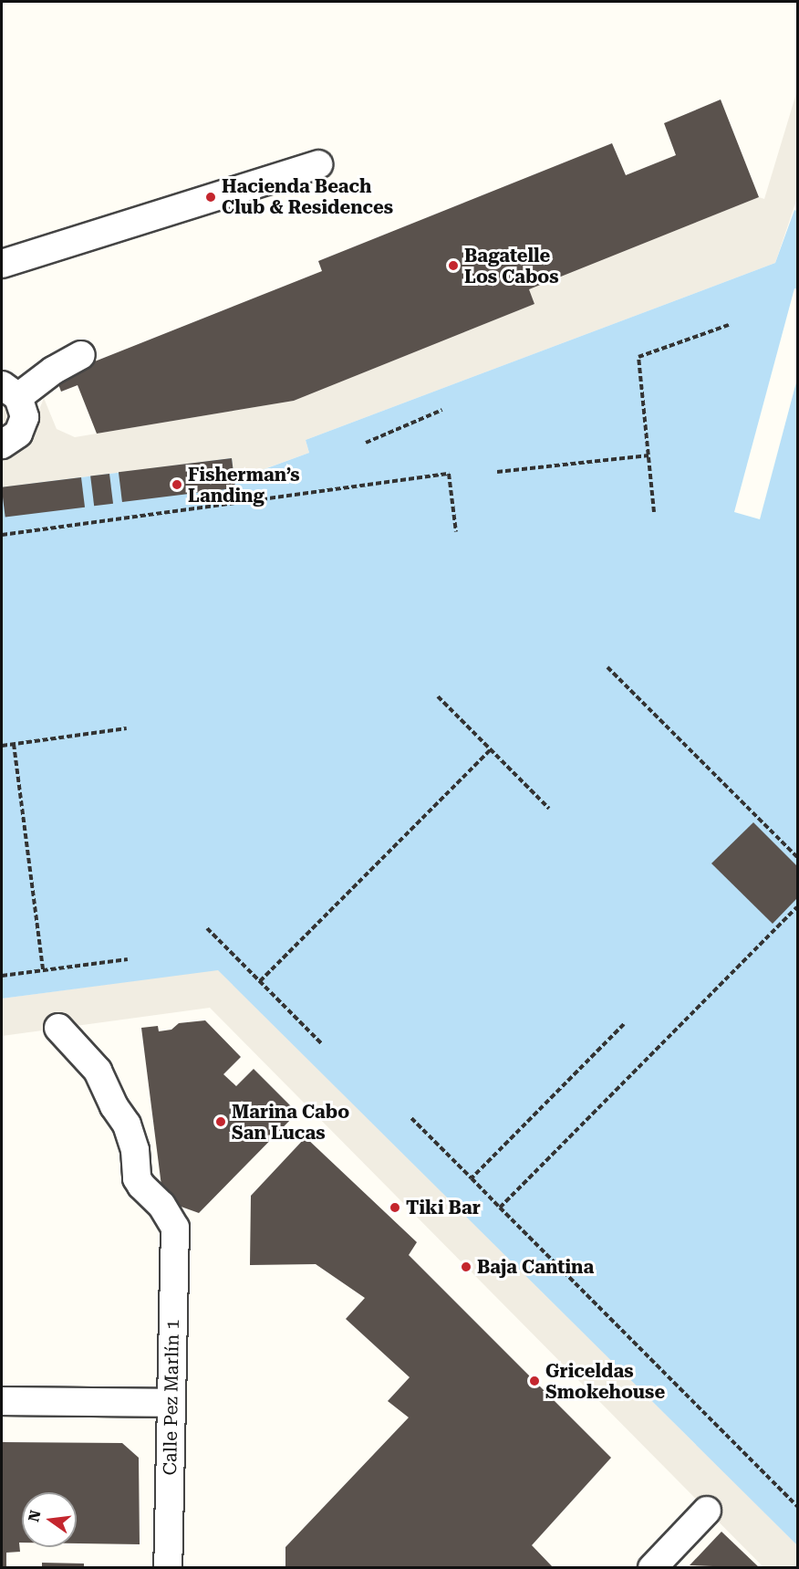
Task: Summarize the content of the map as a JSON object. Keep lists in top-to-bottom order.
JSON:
{
  "streets": {
    "street": ["Calle Pez Marlín 1"]
  },
  "places": [
    "Hacienda Beach Club & Residences",
    "Bagatelle Los Cabos",
    "Fisherman’s Landing",
    "Marina Cabo San Lucas",
    "Tiki Bar",
    "Baja Cantina",
    "Griceldas Smokehouse"
  ],
  "north": "left"
}
